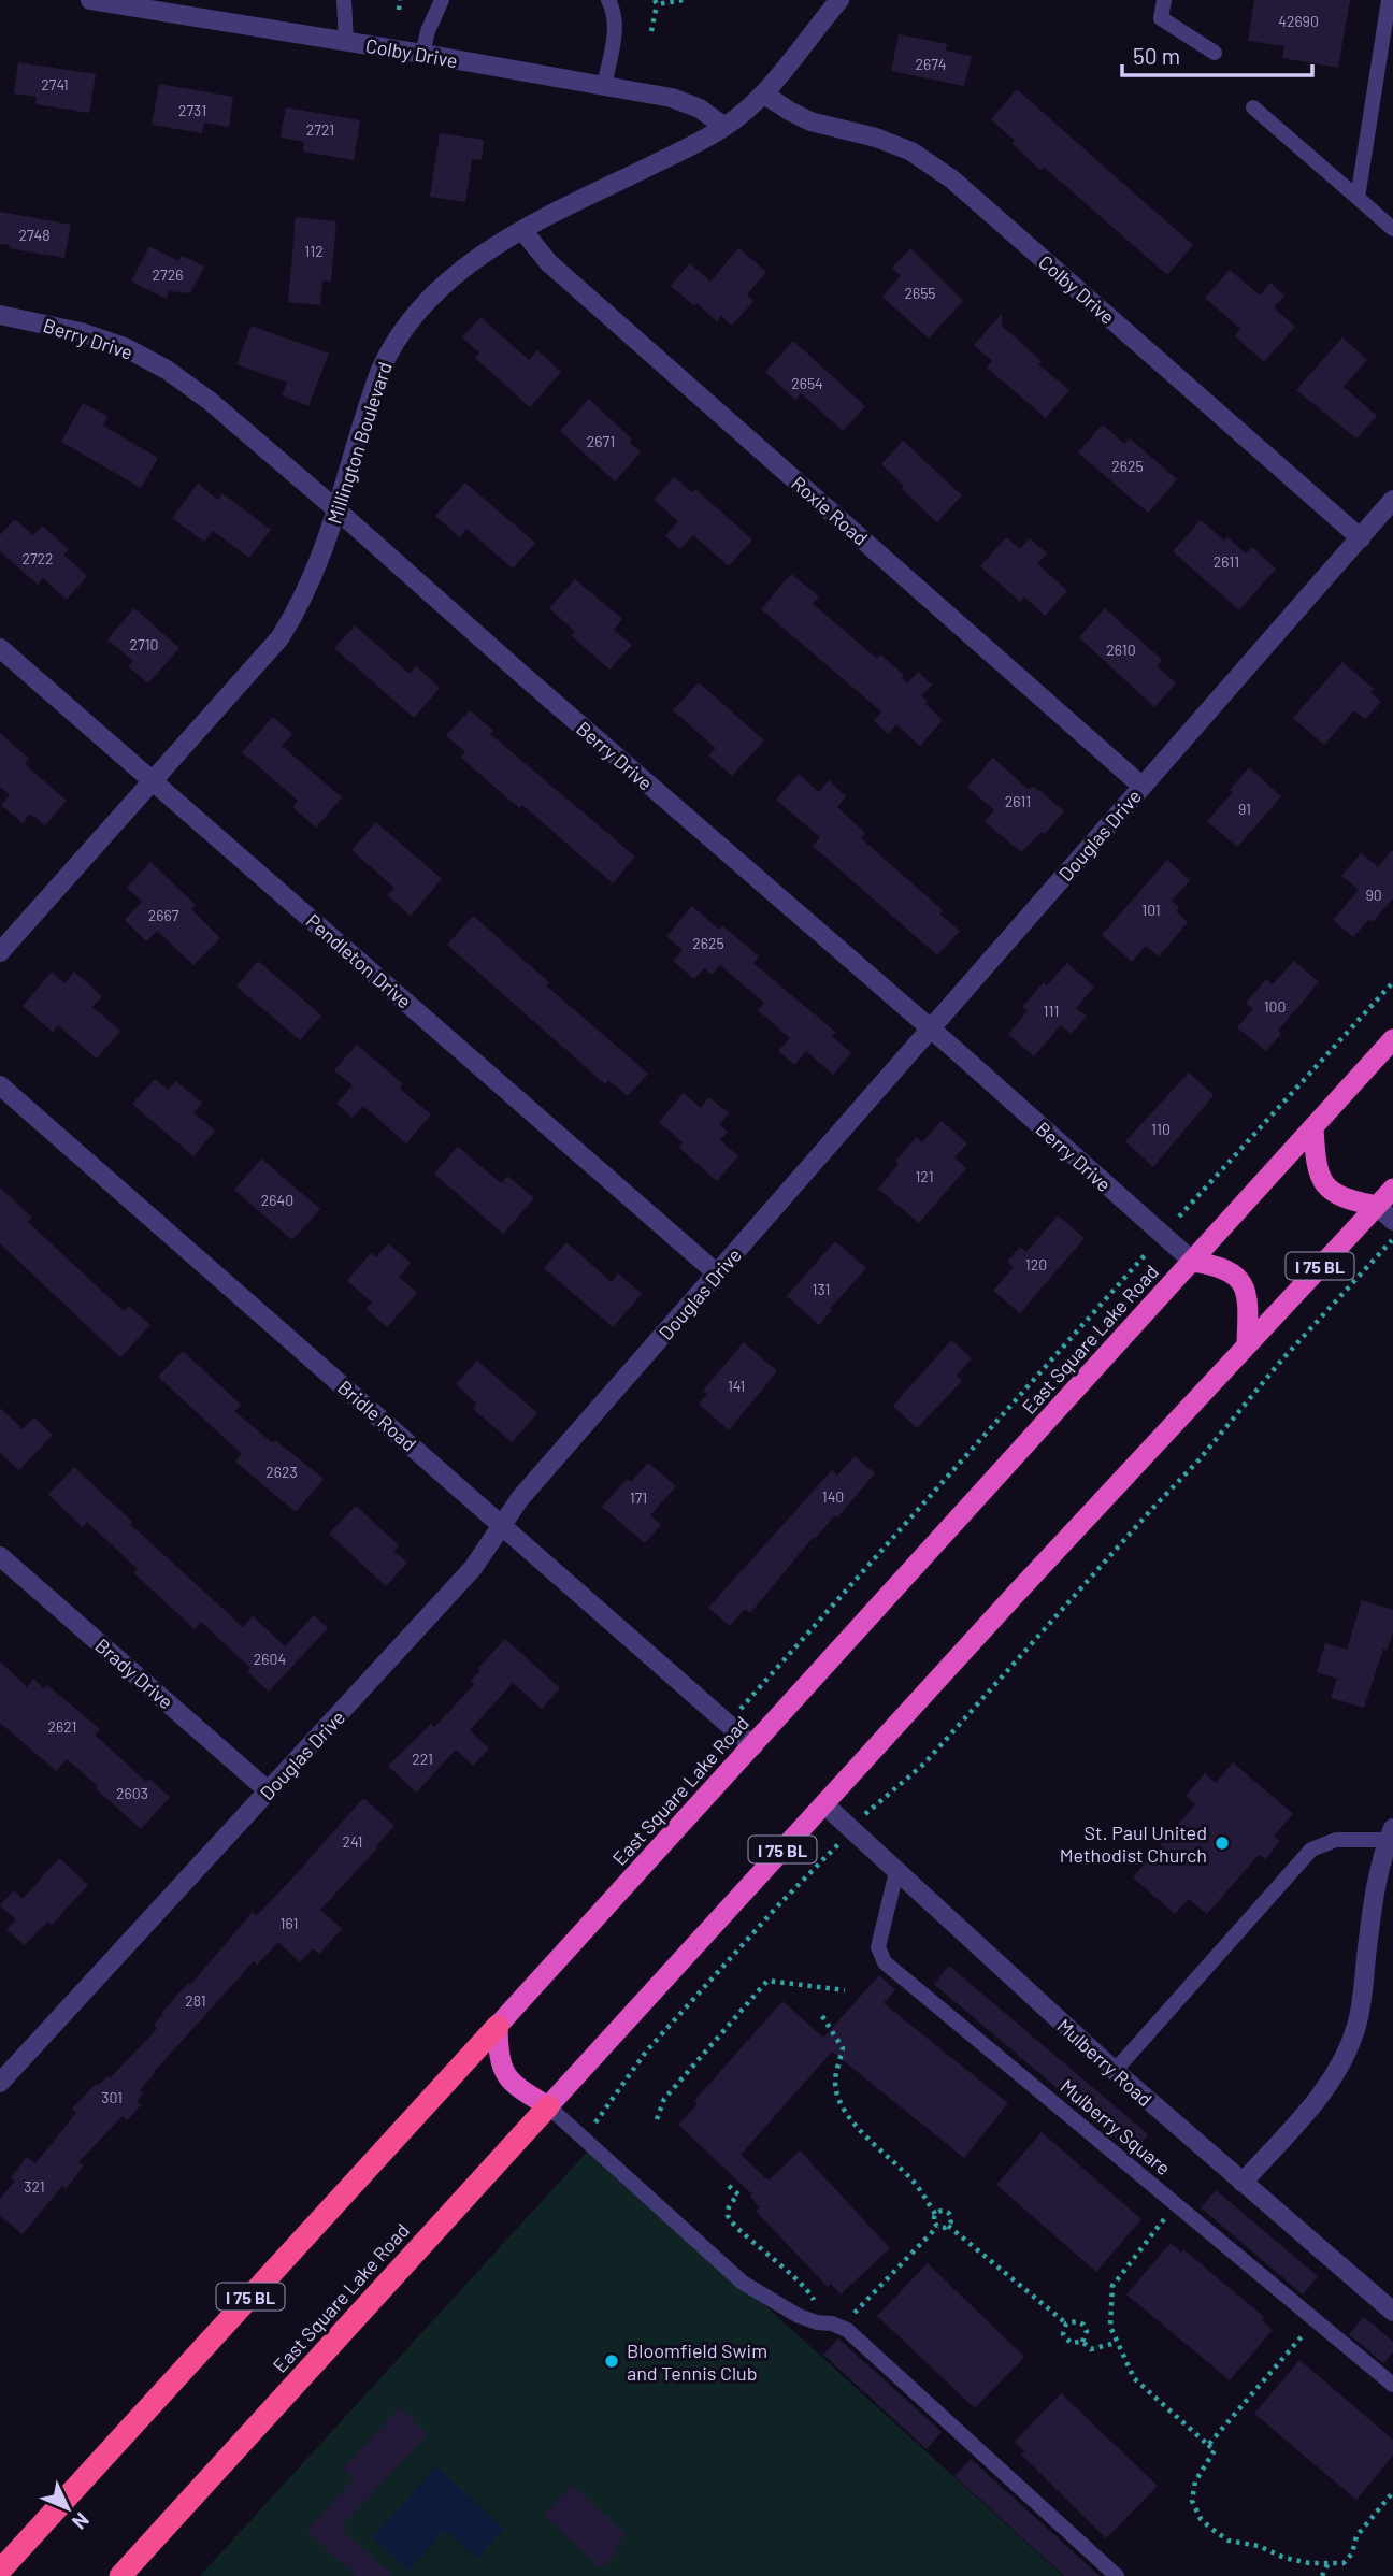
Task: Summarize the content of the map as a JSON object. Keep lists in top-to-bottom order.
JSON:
{
  "streets": {
    "highway": ["I 75 BL", "East Square Lake Road"],
    "street": [
      "Colby Drive",
      "Berry Drive",
      "Millington Boulevard",
      "Roxie Road",
      "Douglas Drive",
      "Pendleton Drive",
      "Bridle Road",
      "Brady Drive",
      "Mulberry Road"
    ],
    "lane": ["Mulberry Square"]
  },
  "crossings": [
    ["Colby Drive", "Millington Boulevard"],
    ["Colby Drive", "Douglas Drive"],
    ["Berry Drive", "Millington Boulevard"],
    ["Berry Drive", "Douglas Drive"],
    ["Berry Drive", "East Square Lake Road"],
    ["Millington Boulevard", "Roxie Road"],
    ["Millington Boulevard", "Pendleton Drive"],
    ["Roxie Road", "Douglas Drive"],
    ["Douglas Drive", "Pendleton Drive"],
    ["Douglas Drive", "Bridle Road"],
    ["Douglas Drive", "Brady Drive"],
    ["East Square Lake Road", "Bridle Road"],
    ["East Square Lake Road", "Mulberry Road"],
    ["Mulberry Road", "Mulberry Square"]
  ],
  "places": ["St. Paul United Methodist Church", "Bloomfield Swim and Tennis Club"],
  "house_numbers": [
    "42690",
    "2674",
    "2741",
    "2731",
    "2721",
    "2748",
    "112",
    "2726",
    "2655",
    "2654",
    "2671",
    "2625",
    "2722",
    "2611",
    "2710",
    "2610",
    "2611",
    "91",
    "90",
    "101",
    "2667",
    "2625",
    "100",
    "111",
    "110",
    "121",
    "2640",
    "120",
    "131",
    "141",
    "2623",
    "140",
    "171",
    "2604",
    "2621",
    "221",
    "2603",
    "241",
    "161",
    "281",
    "301",
    "321"
  ],
  "scale_bar": "50 m",
  "north": "bottom right"
}
